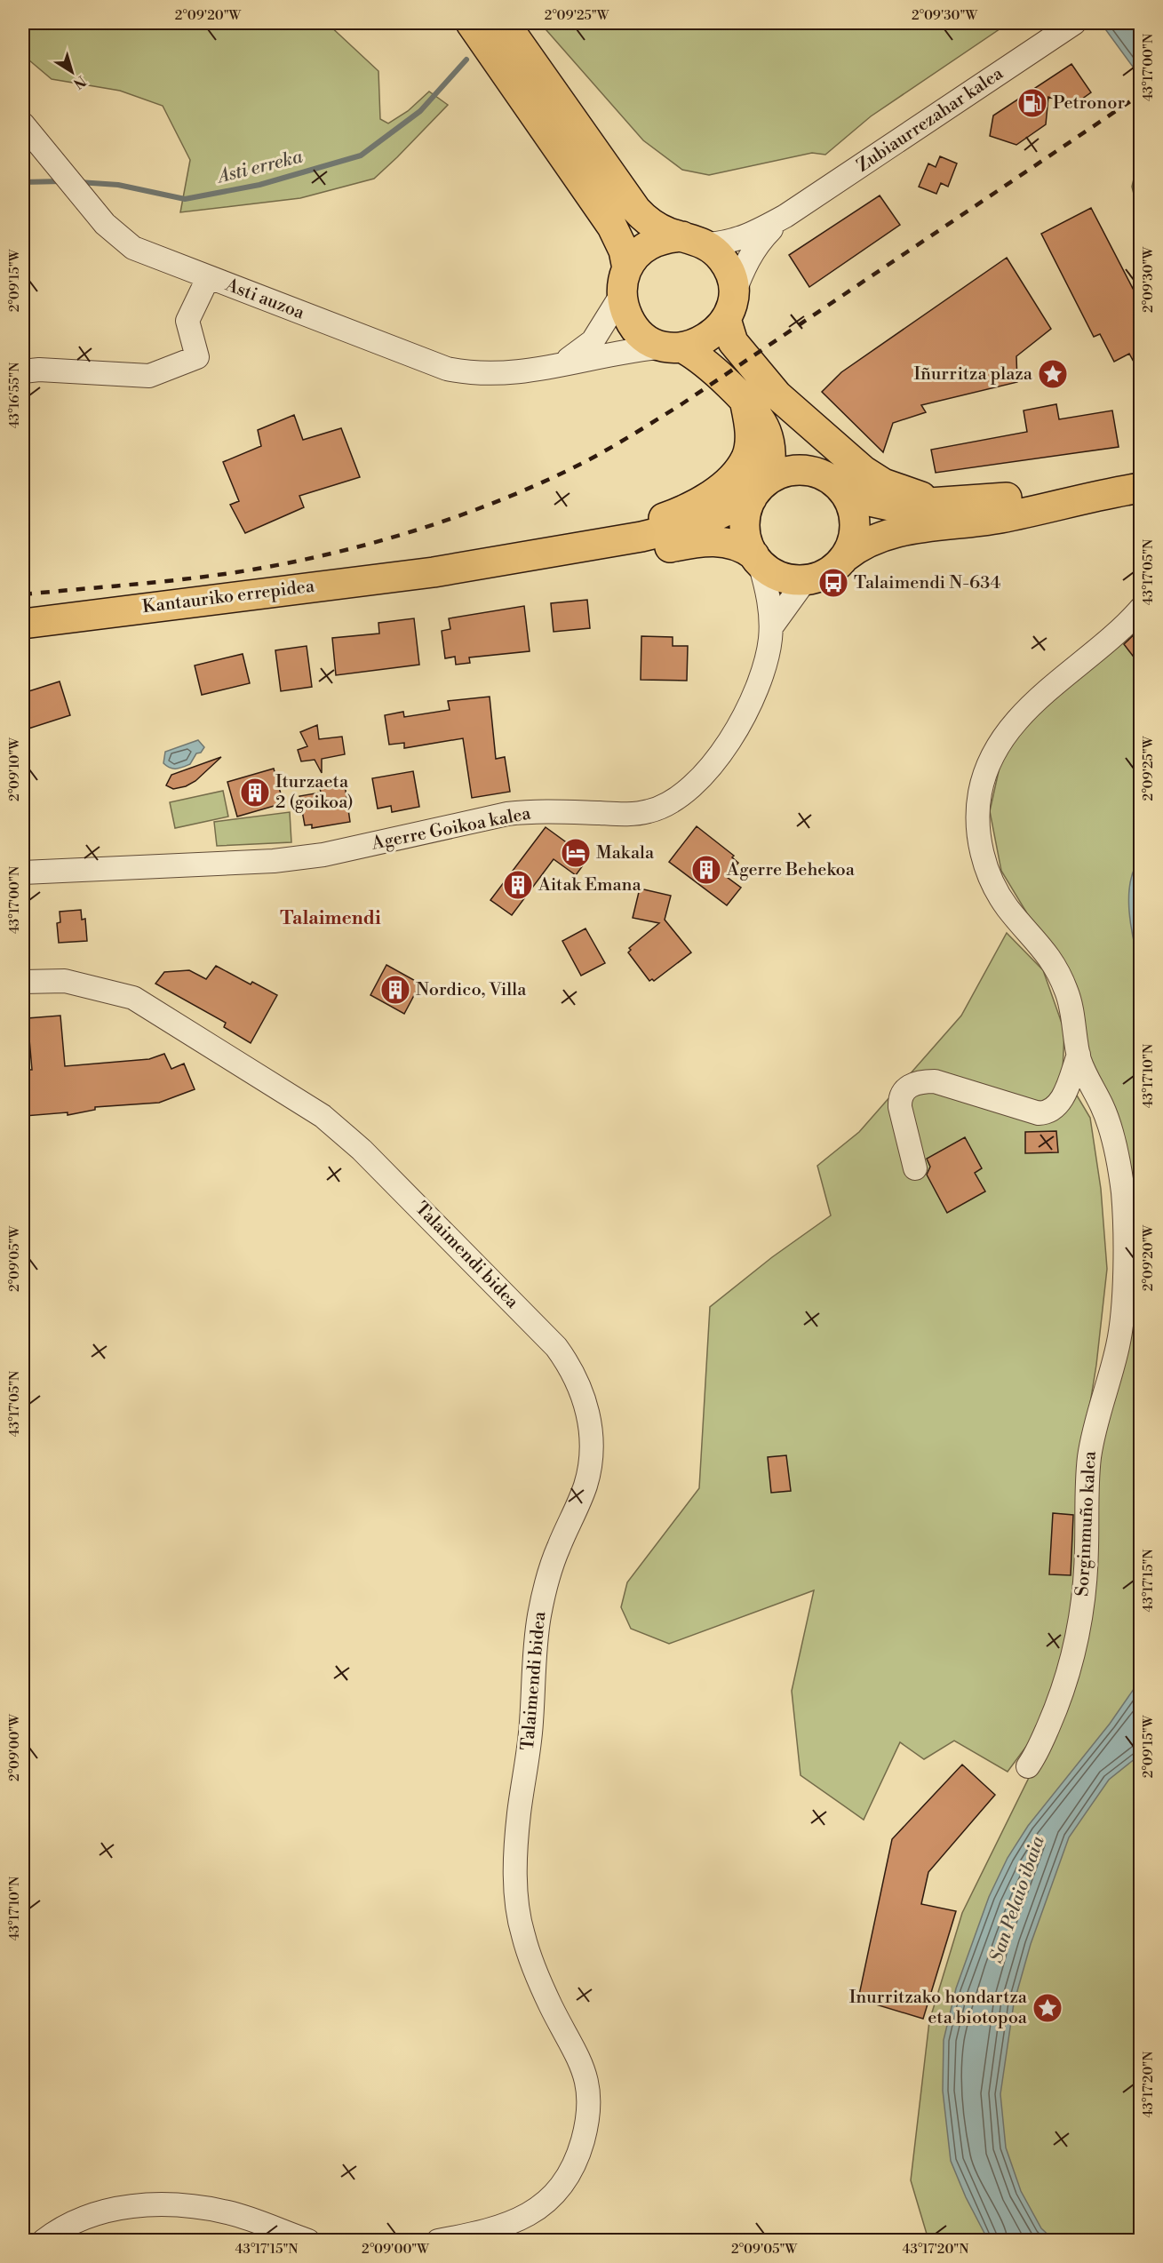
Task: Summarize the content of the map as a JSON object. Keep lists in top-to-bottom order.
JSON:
{
  "streets": {
    "highway": ["Kantauriko errepidea"],
    "street": [
      "Zubiaurrezahar kalea",
      "Asti auzoa",
      "Agerre Goikoa kalea",
      "Talaimendi bidea",
      "Sorginmuño kalea"
    ]
  },
  "crossings": [
    ["Zubiaurrezahar kalea", "Asti auzoa"]
  ],
  "districts": ["Talaimendi"],
  "water": ["Asti erreka", "San Pelaio ibaia"],
  "places": {
    "fuel station": ["Petronor"],
    "place": ["Iñurritza plaza", "Inurritzako hondartza eta biotopoa"],
    "bus stop": ["Talaimendi N-634"],
    "building": [
      "Iturzaeta 2 (goikoa)",
      "Agerre Behekoa",
      "Aitak Emana",
      "Nordico, Villa"
    ],
    "hotel": ["Makala"]
  },
  "north": "bottom right",
  "coordinates": [
    "2°09'20\"W",
    "2°09'25\"W",
    "2°09'30\"W",
    "43°17'00\"N",
    "2°09'15\"W",
    "43°16'55\"N",
    "43°17'05\"N",
    "2°09'10\"W",
    "43°17'10\"N",
    "2°09'05\"W",
    "43°17'15\"N",
    "2°09'00\"W",
    "43°17'20\"N"
  ]
}
